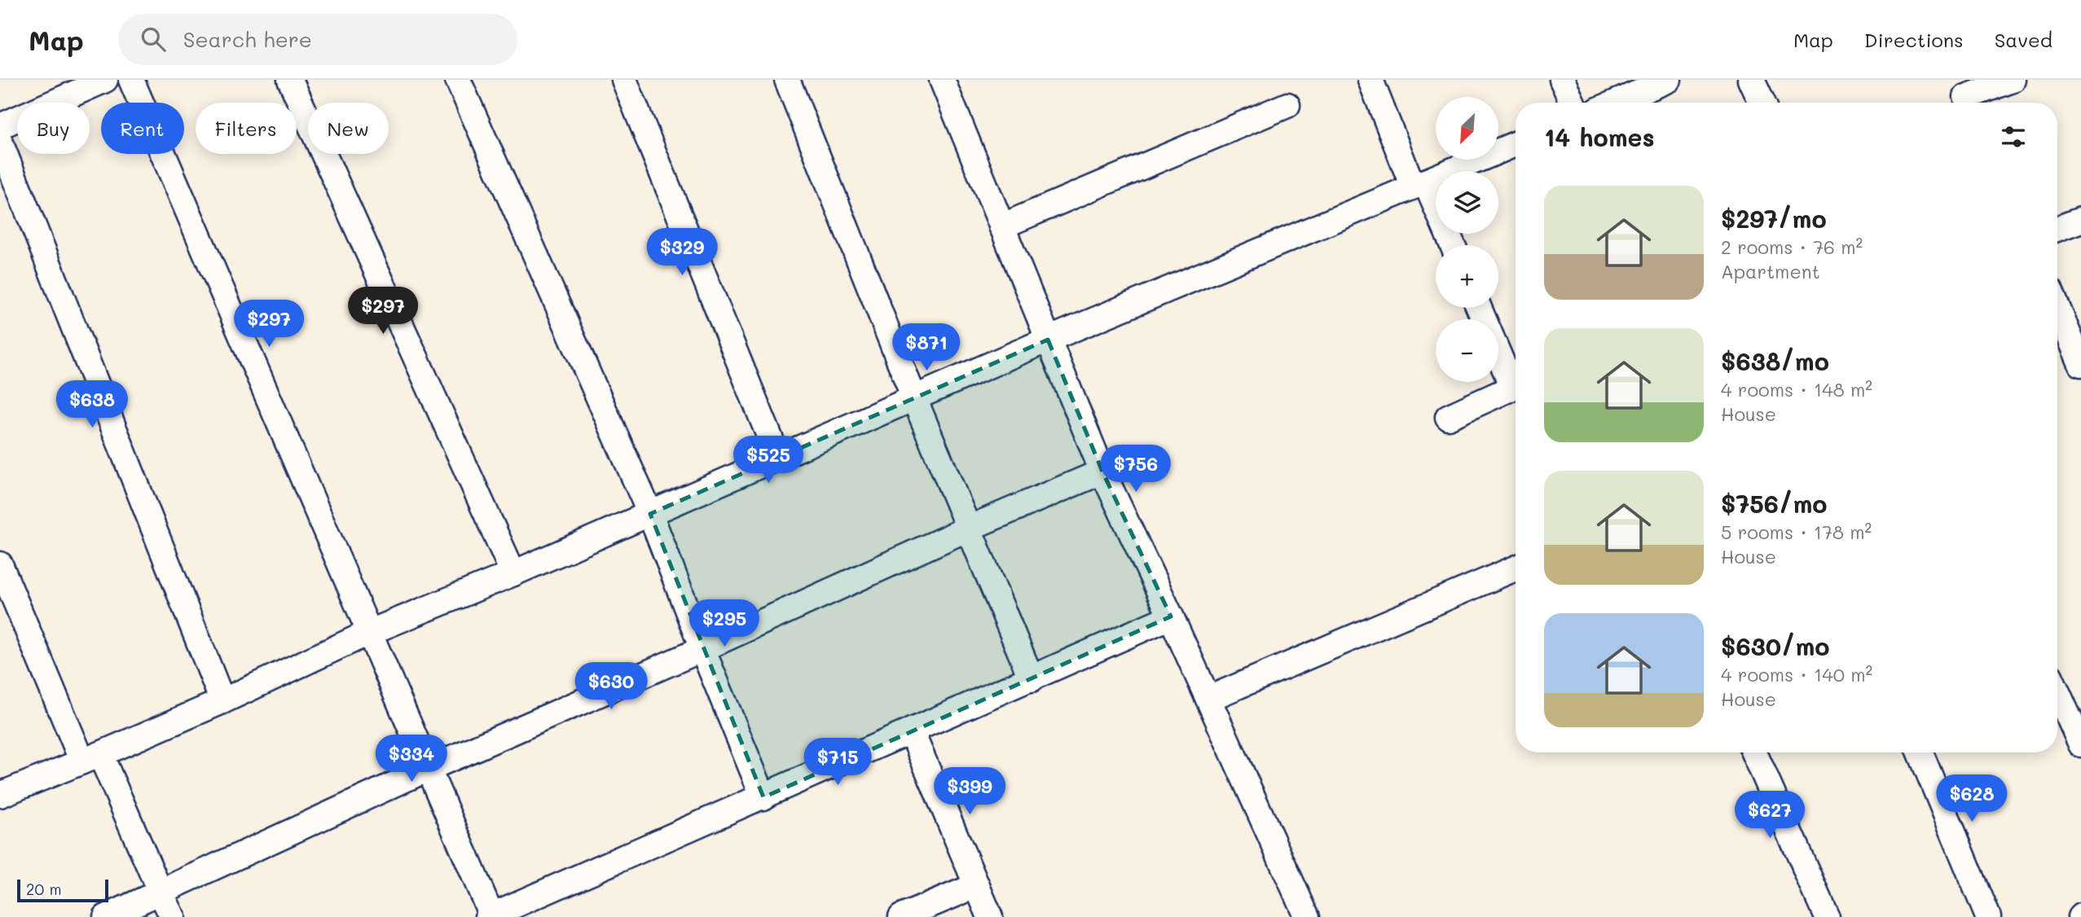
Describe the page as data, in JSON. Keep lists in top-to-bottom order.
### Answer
{
  "scale_bar": "20 m",
  "north": "bottom left",
  "page": {
    "header": "Map",
    "search": "Search here",
    "nav": ["Map", "Directions", "Saved"],
    "map_buttons": ["+", "−"],
    "chip": [
      "Buy",
      "Rent",
      "Filters",
      "New"
    ],
    "heading": "14 homes",
    "list": [
      {
        "name": "$297/mo",
        "note": "2 rooms · 76 m² · Apartment"
      },
      {
        "name": "$638/mo",
        "note": "4 rooms · 148 m² · House"
      },
      {
        "name": "$756/mo",
        "note": "5 rooms · 178 m² · House"
      },
      {
        "name": "$630/mo",
        "note": "4 rooms · 140 m² · House"
      }
    ],
    "price": [
      "$329",
      "$297",
      "$297",
      "$871",
      "$638",
      "$525",
      "$756",
      "$295",
      "$630",
      "$334",
      "$715",
      "$399",
      "$628",
      "$627"
    ],
    "scale": "20 m"
  }
}
